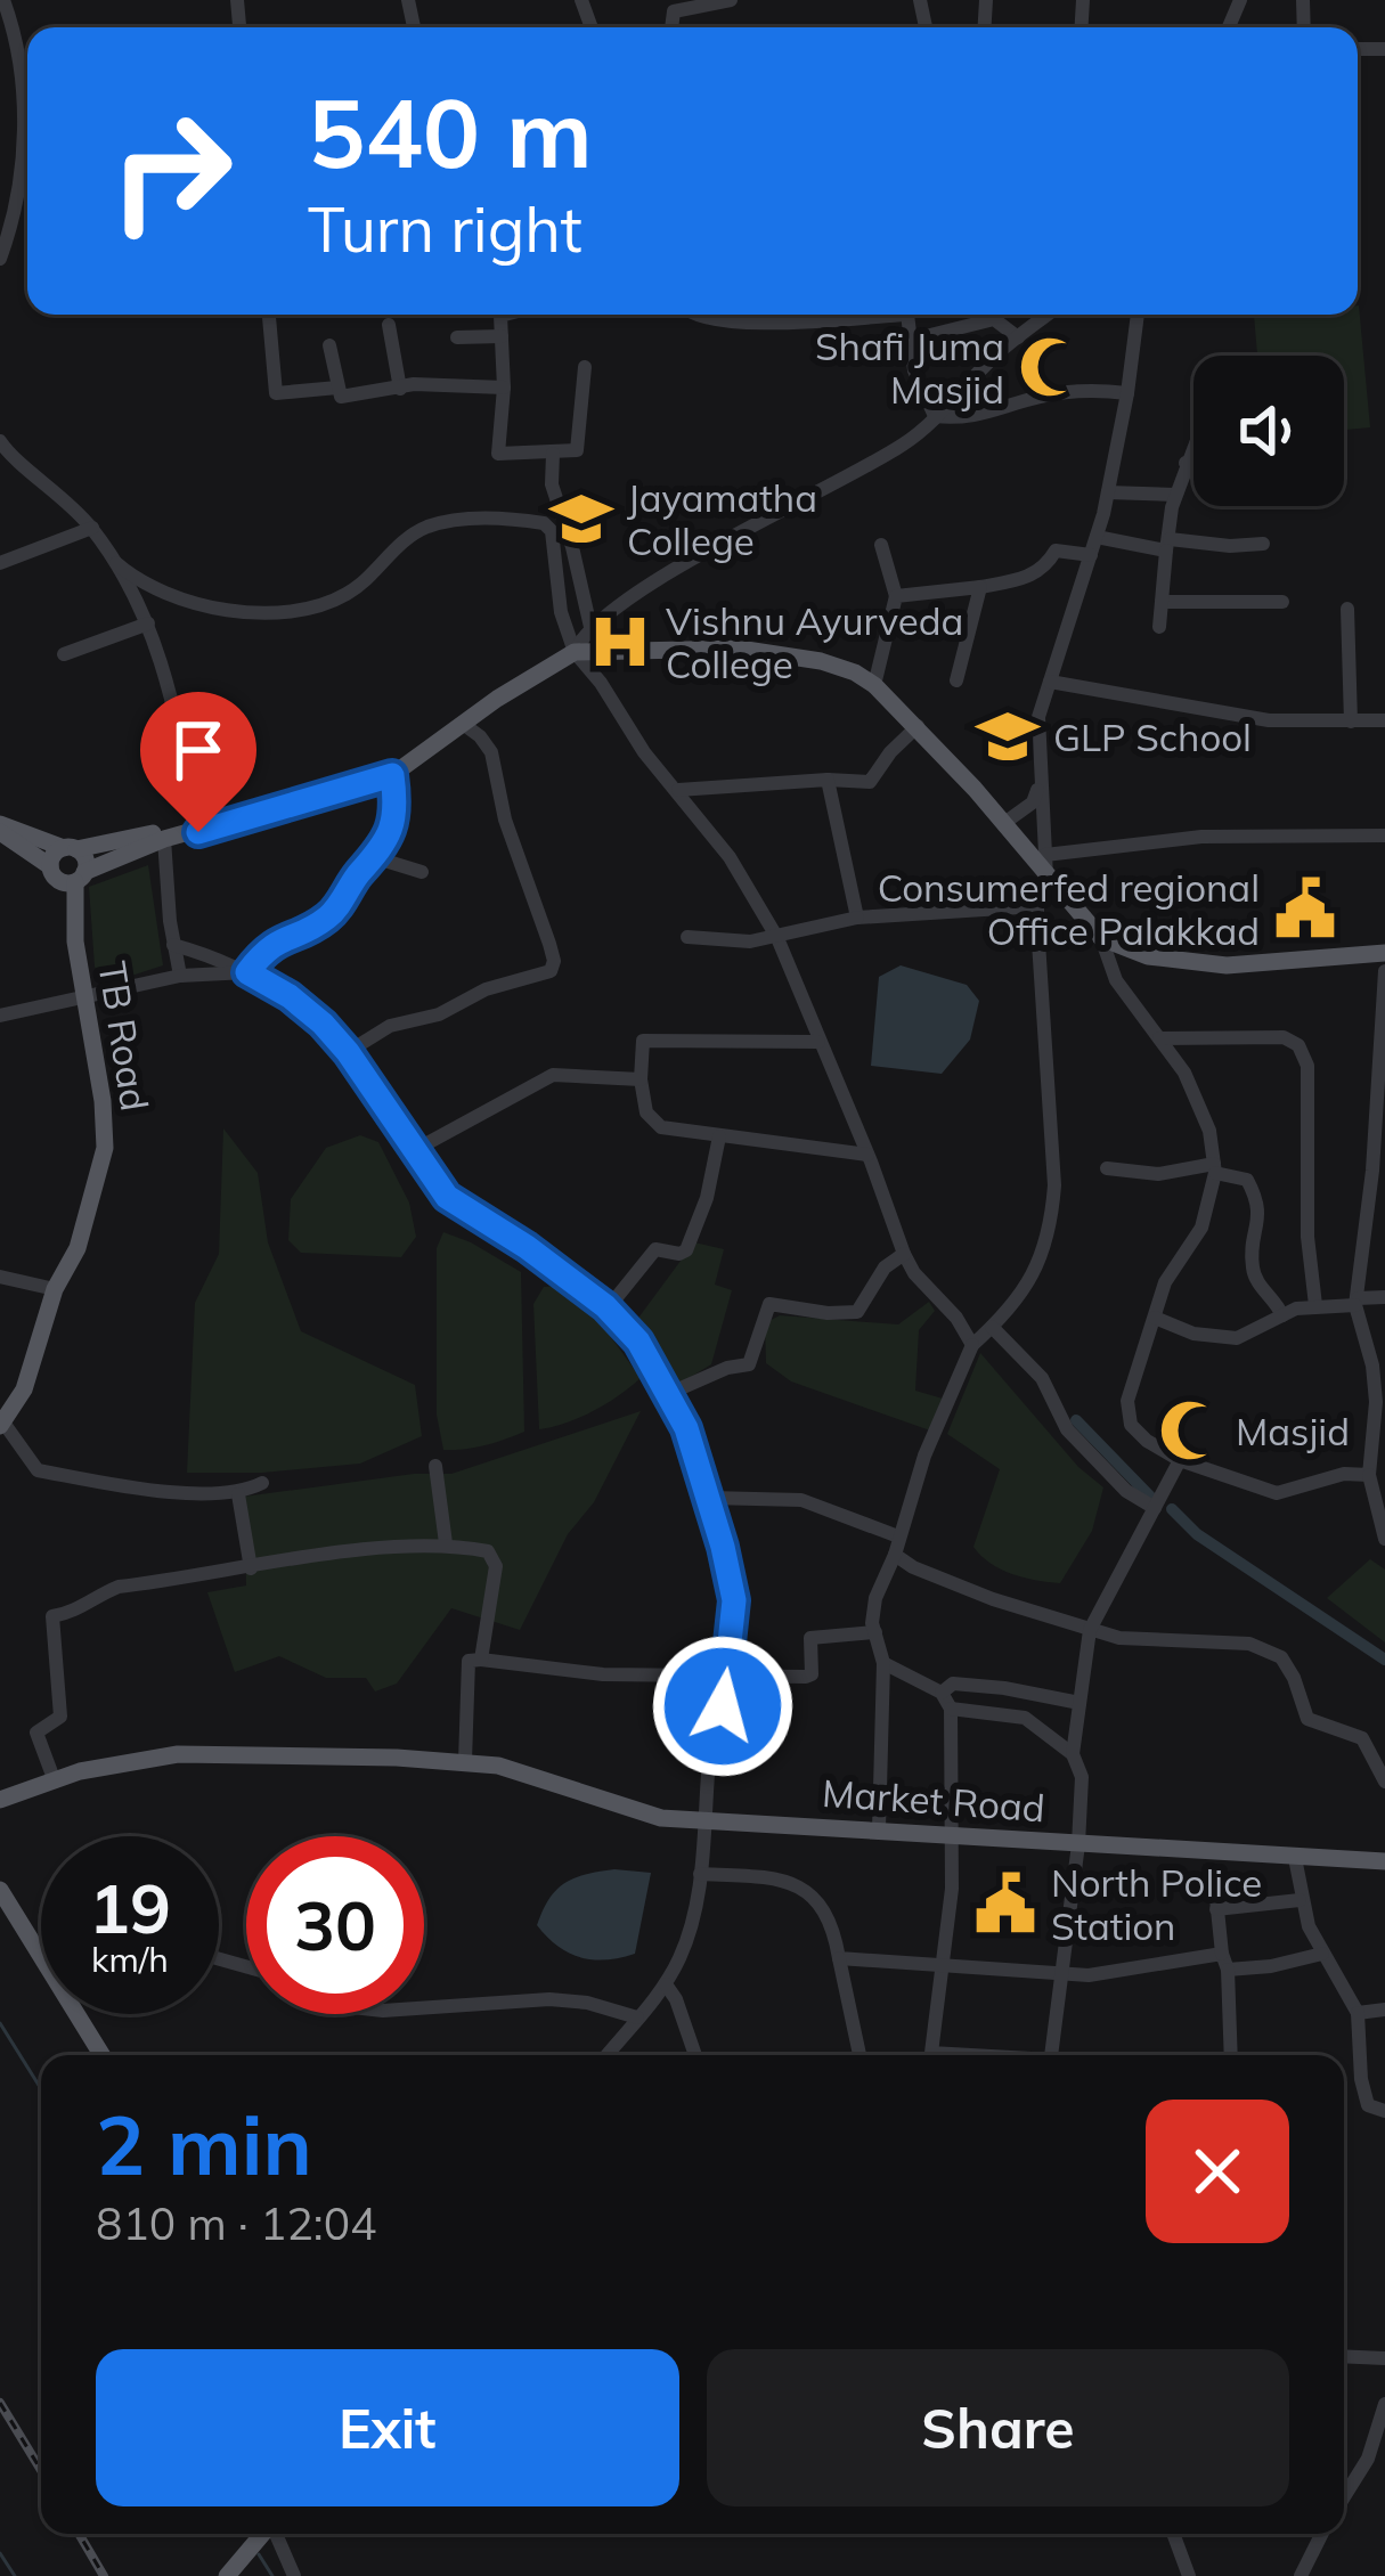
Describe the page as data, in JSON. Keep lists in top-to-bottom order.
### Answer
{
  "streets": {
    "main road": ["TB Road", "Market Road"]
  },
  "places": {
    "mosque": ["Shafi Juma Masjid", "Masjid"],
    "school or university": ["Jayamatha College", "GLP School"],
    "hospital": ["Vishnu Ayurveda College"],
    "public building": ["Consumerfed regional Office Palakkad", "North Police Station"]
  },
  "page": {
    "turn": ["540 m", "Turn right"],
    "speed": "19 km/h",
    "limit": "30",
    "heading": ["2 min", "810 m · 12:04"],
    "buttons": ["Exit", "Share"]
  }
}
